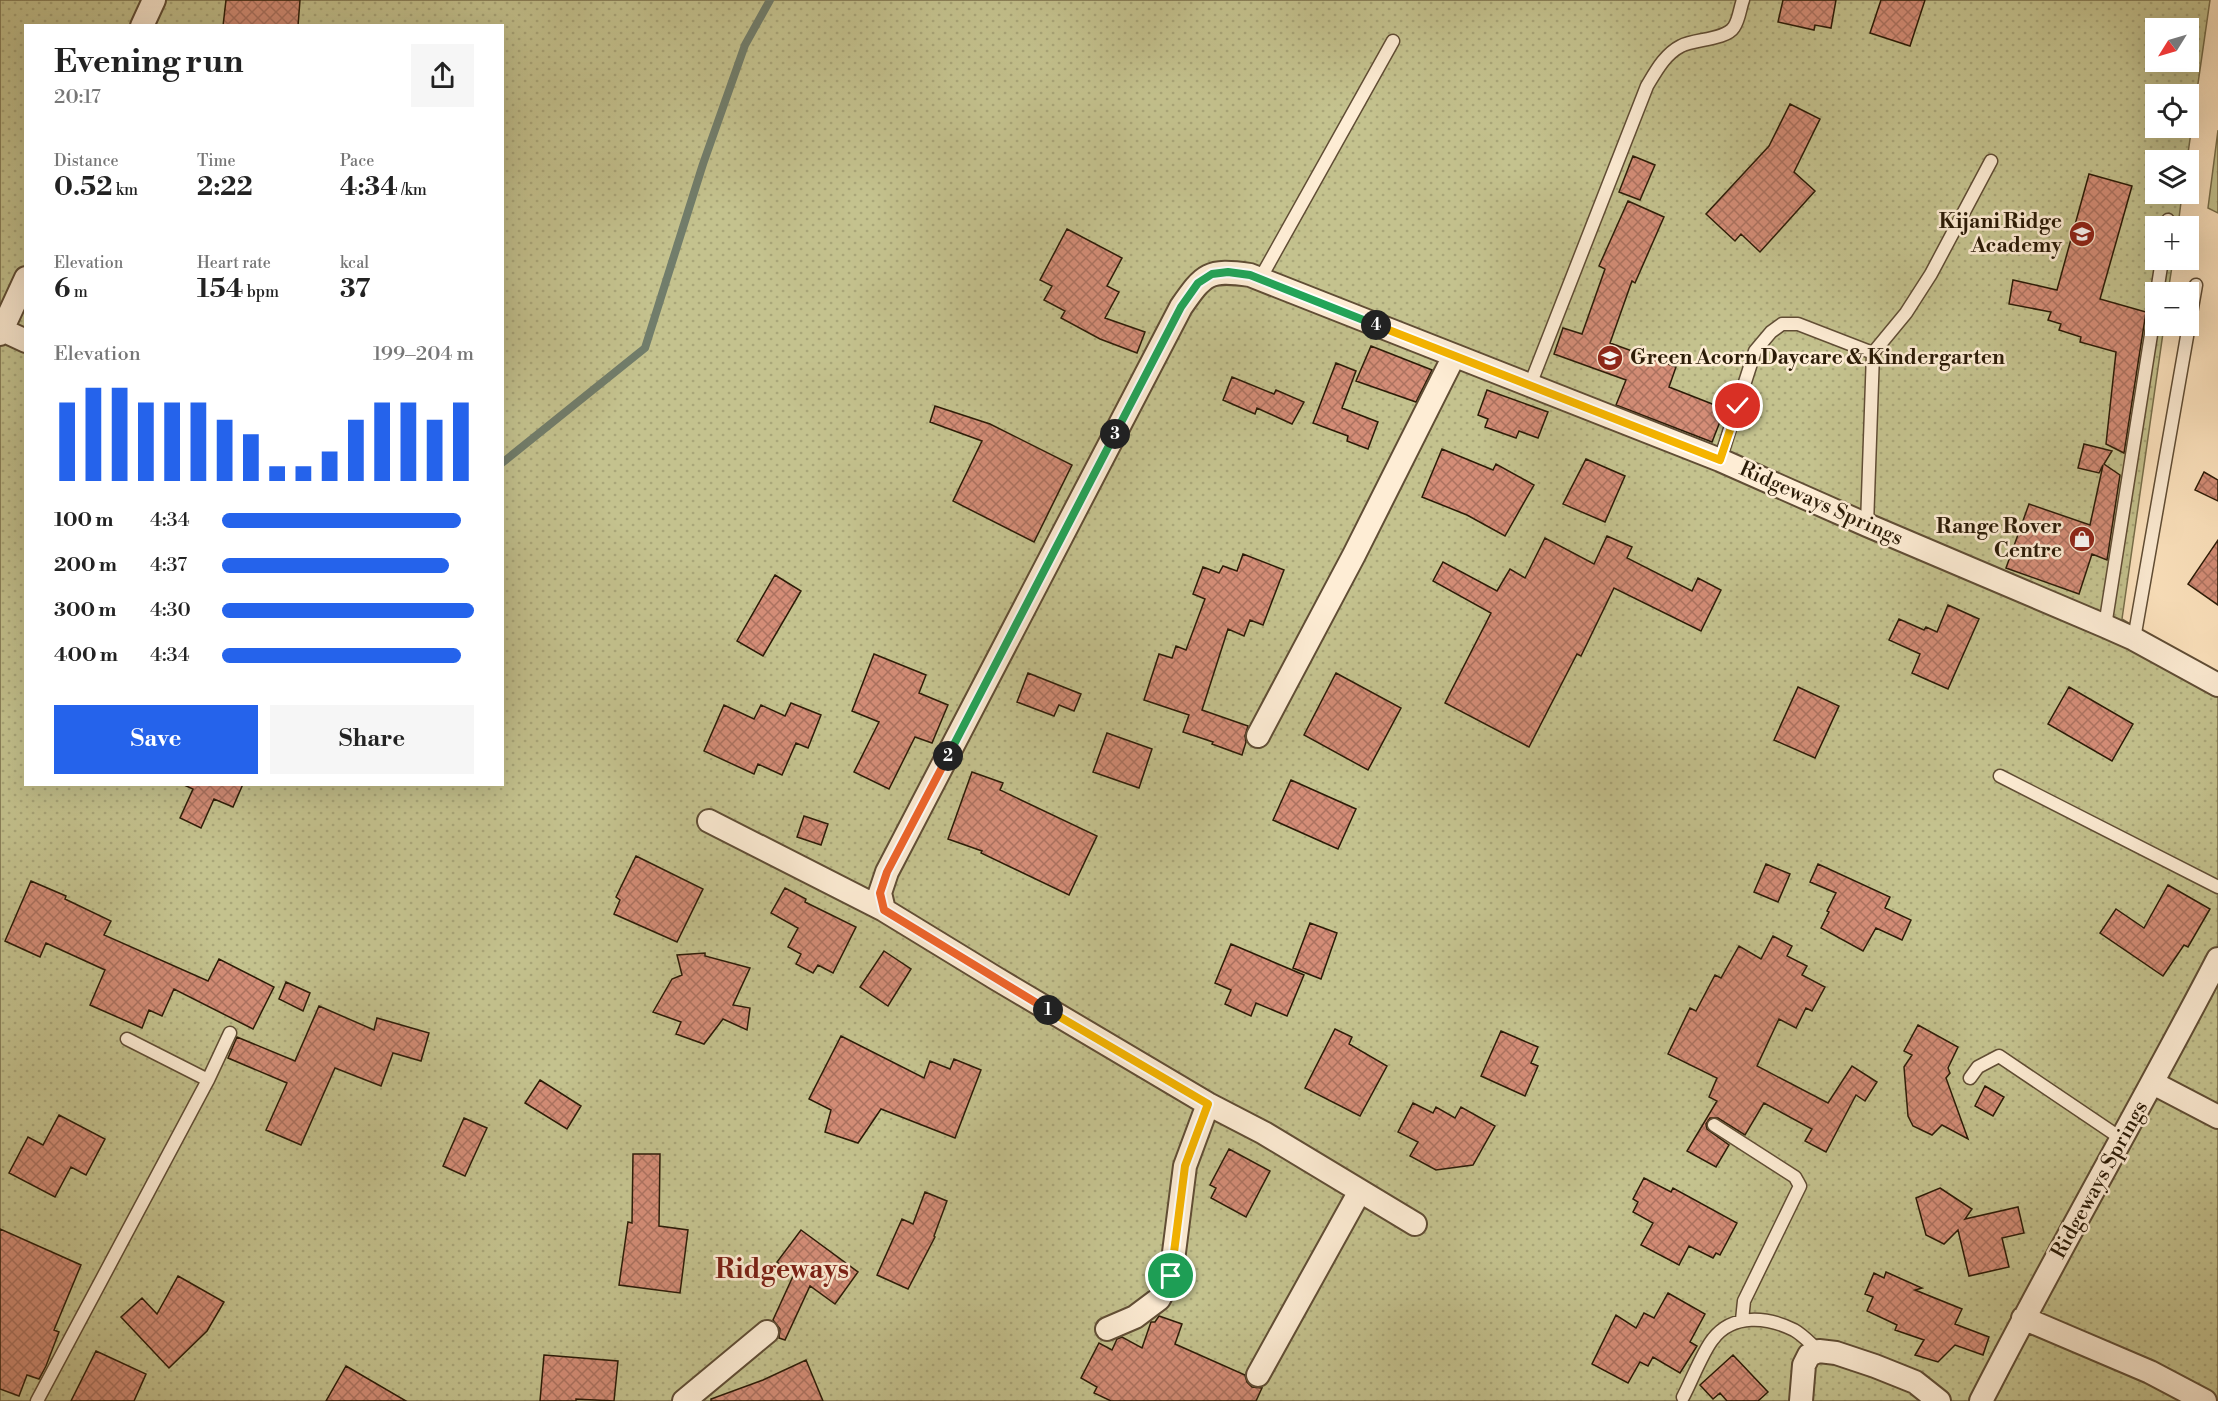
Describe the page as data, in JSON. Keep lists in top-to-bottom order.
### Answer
{
  "streets": {
    "street": ["Ridgeways Springs"]
  },
  "districts": ["Ridgeways"],
  "places": {
    "school or university": ["Kijani Ridge Academy", "Green Acorn Daycare & Kindergarten"],
    "shop": ["Range Rover Centre"]
  },
  "north": "bottom left",
  "page": {
    "map_buttons": ["+", "−"],
    "heading": ["Evening run", "20:17"],
    "stats": [
      ["Distance", "0.52 km"],
      ["Time", "2:22"],
      ["Pace", "4:34 /km"],
      ["Elevation", "6 m"],
      ["Heart rate", "154 bpm"],
      ["kcal", "37"]
    ],
    "pins": [
      "4",
      "3",
      "2",
      "1"
    ],
    "chart": ["Elevation", "199–204 m"],
    "list": [
      {
        "name": "100 m",
        "note": "4:34"
      },
      {
        "name": "200 m",
        "note": "4:37"
      },
      {
        "name": "300 m",
        "note": "4:30"
      },
      {
        "name": "400 m",
        "note": "4:34"
      }
    ],
    "buttons": ["Save", "Share"]
  }
}
